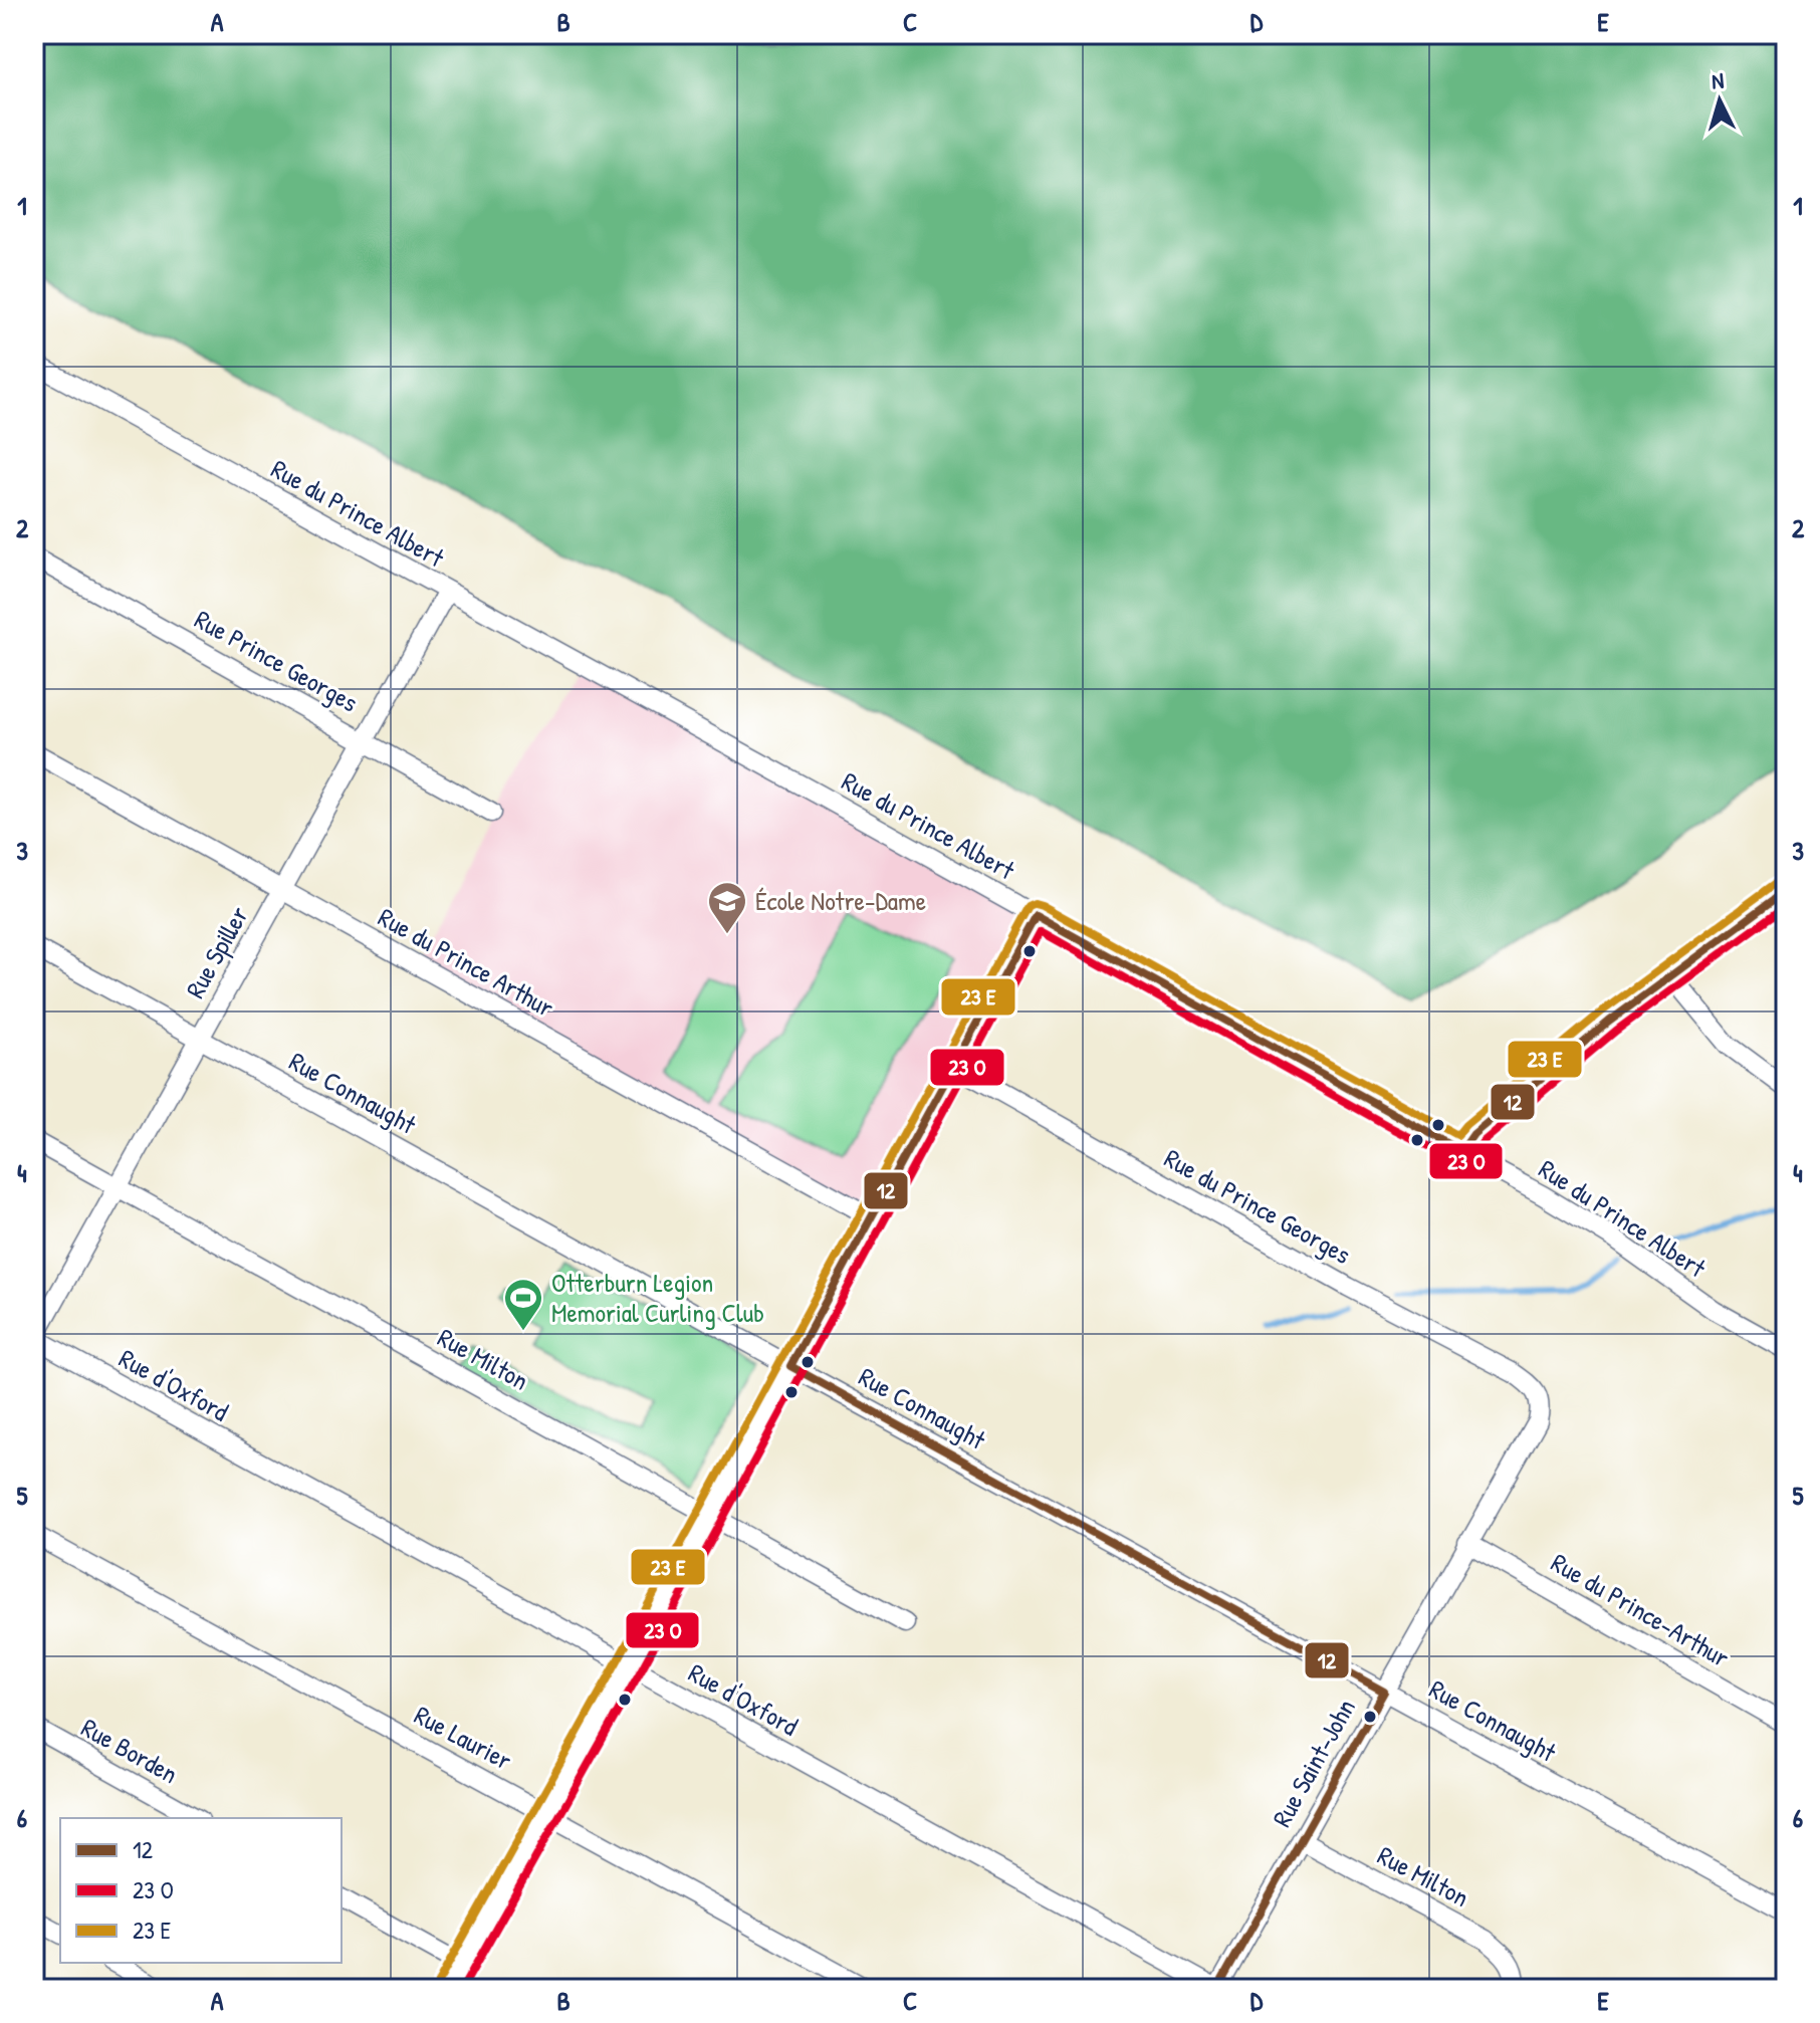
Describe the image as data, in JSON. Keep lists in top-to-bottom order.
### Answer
{
  "streets": {
    "street": [
      "Rue du Prince Albert",
      "Rue Prince Georges",
      "Rue Spiller",
      "Rue du Prince Arthur",
      "Rue Connaught",
      "Rue du Prince Georges",
      "Rue Milton",
      "Rue d'Oxford",
      "Rue du Prince-Arthur",
      "Rue Laurier",
      "Rue Borden",
      "Rue Saint-John"
    ]
  },
  "crossings": [
    ["Rue du Prince Albert", "Rue Spiller"],
    ["Rue Prince Georges", "Rue Spiller"],
    ["Rue Spiller", "Rue du Prince Arthur"],
    ["Rue Spiller", "Rue Connaught"],
    ["Rue Spiller", "Rue Milton"],
    ["Rue Spiller", "Rue d'Oxford"],
    ["Rue Connaught", "Rue Saint-John"],
    ["Rue du Prince Georges", "Rue Saint-John"],
    ["Rue Milton", "Rue Saint-John"],
    ["Rue d'Oxford", "Rue Saint-John"],
    ["Rue du Prince-Arthur", "Rue Saint-John"]
  ],
  "places": {
    "school or university": ["École Notre-Dame"],
    "sports": ["Otterburn Legion Memorial Curling Club"]
  },
  "lines": ["transit line 12"],
  "legend": ["12", "23 O", "23 E"],
  "north": "top",
  "grid": {
    "columns": [
      "A",
      "B",
      "C",
      "D",
      "E"
    ],
    "rows": [
      "1",
      "2",
      "3",
      "4",
      "5",
      "6"
    ]
  }
}
